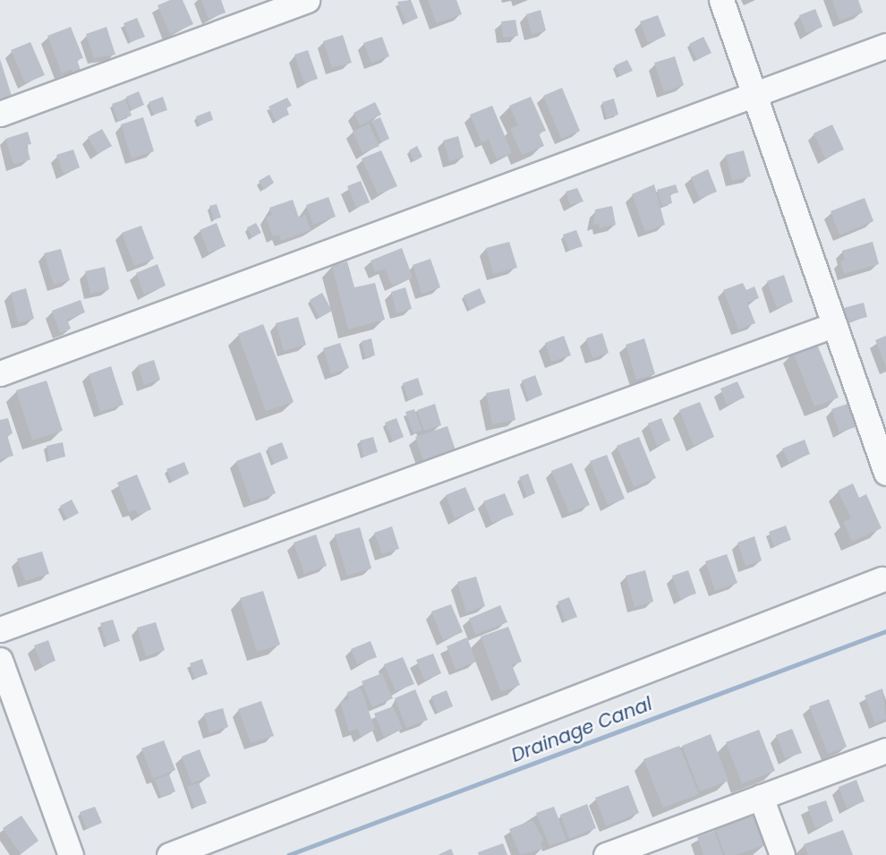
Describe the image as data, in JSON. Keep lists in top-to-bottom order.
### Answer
{
  "water": ["Drainage Canal"]
}
